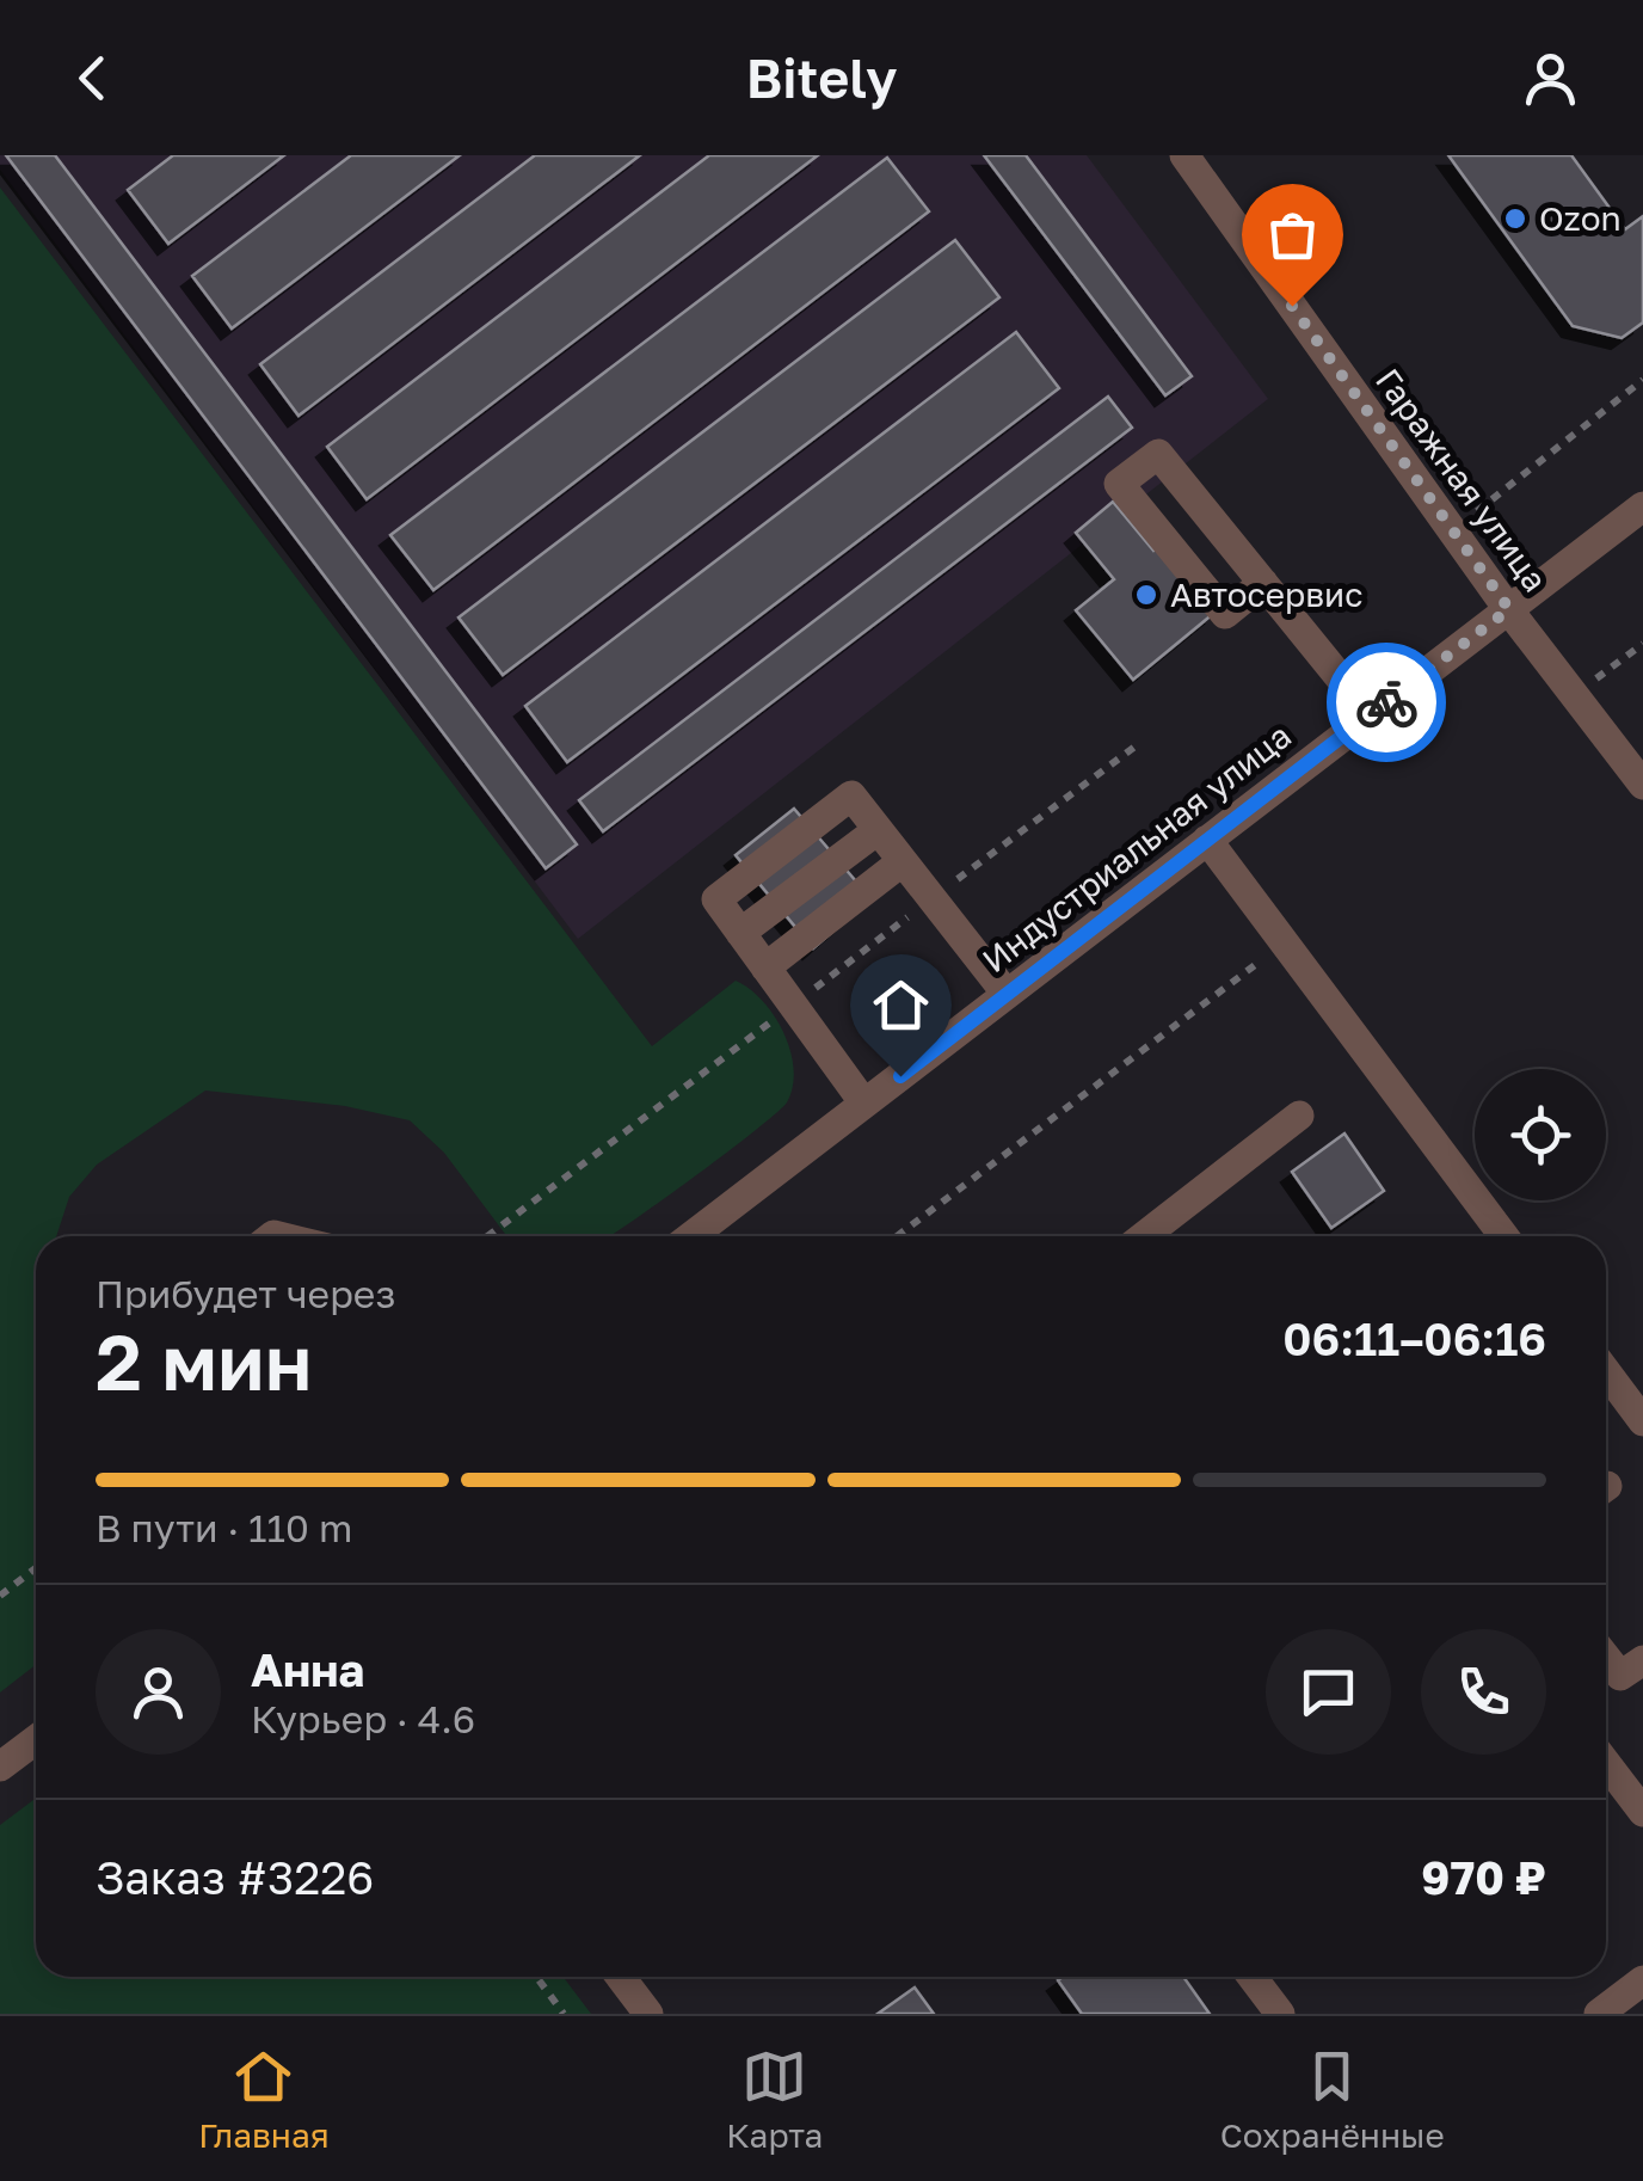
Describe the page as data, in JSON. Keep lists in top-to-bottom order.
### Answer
{
  "streets": {
    "street": ["Гаражная улица", "Индустриальная улица"]
  },
  "crossings": [
    ["Гаражная улица", "Индустриальная улица"]
  ],
  "places": ["Ozon", "Автосервис"],
  "page": {
    "header": "Bitely",
    "heading": ["2 мин", "Прибудет через", "06:11–06:16"],
    "panel": [
      "Анна",
      "Курьер · 4.6",
      "Заказ #3226",
      "970 ₽"
    ],
    "bar": "В пути · 110 m",
    "tabs": ["Главная", "Карта", "Сохранённые"]
  }
}
